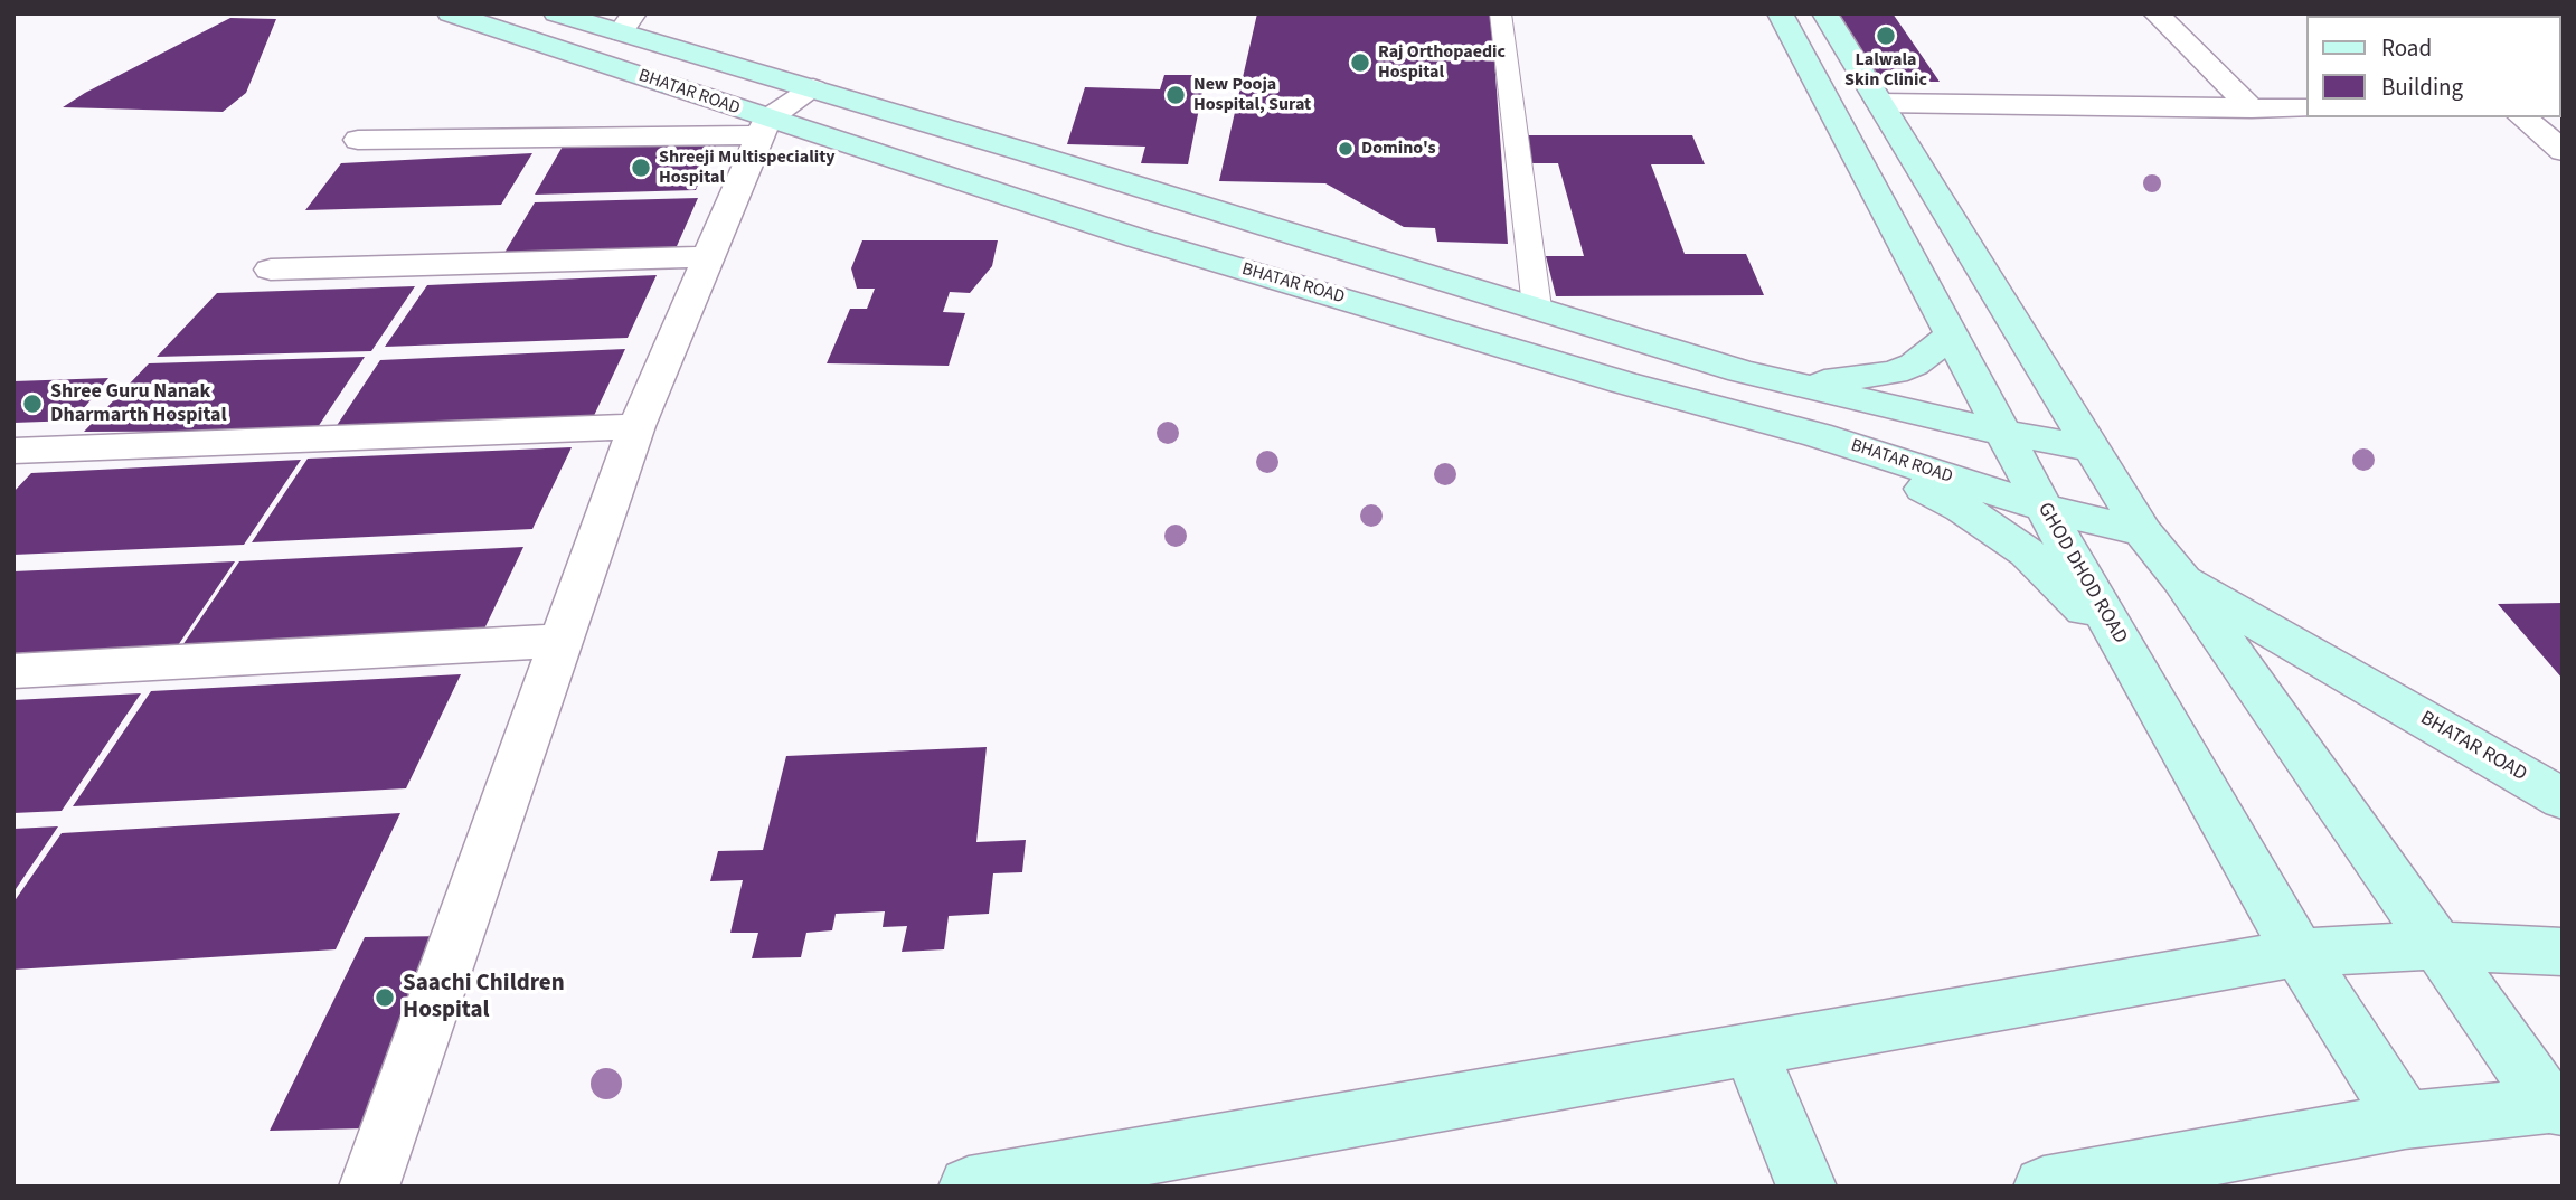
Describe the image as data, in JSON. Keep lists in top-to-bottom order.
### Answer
{
  "streets": {
    "main road": ["BHATAR ROAD", "GHOD DHOD ROAD"]
  },
  "crossings": [
    ["BHATAR ROAD", "GHOD DHOD ROAD"]
  ],
  "places": [
    "Lalwala Skin Clinic",
    "Raj Orthopaedic Hospital",
    "New Pooja Hospital, Surat",
    "Domino's",
    "Shreeji Multispeciality Hospital",
    "Shree Guru Nanak Dharmarth Hospital",
    "Saachi Children Hospital"
  ],
  "legend": ["Road", "Building"]
}
